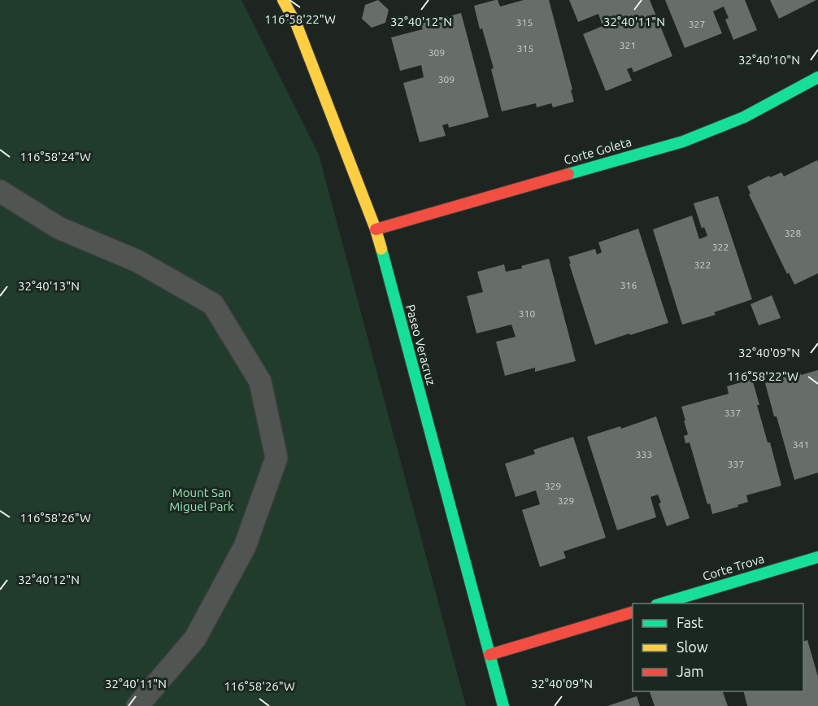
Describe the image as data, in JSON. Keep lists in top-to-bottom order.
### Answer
{
  "streets": {
    "street": ["Corte Goleta", "Paseo Veracruz", "Corte Trova"]
  },
  "crossings": [
    ["Corte Goleta", "Paseo Veracruz"]
  ],
  "parks": ["Mount San Miguel Park"],
  "house_numbers": [
    "315",
    "327",
    "321",
    "315",
    "309",
    "309",
    "328",
    "322",
    "322",
    "316",
    "310",
    "337",
    "341",
    "333",
    "337",
    "329",
    "329"
  ],
  "legend": ["Fast", "Slow", "Jam"],
  "coordinates": [
    "116°58'22\"W",
    "32°40'12\"N",
    "32°40'11\"N",
    "32°40'10\"N",
    "116°58'24\"W",
    "32°40'13\"N",
    "32°40'09\"N",
    "116°58'26\"W"
  ]
}
